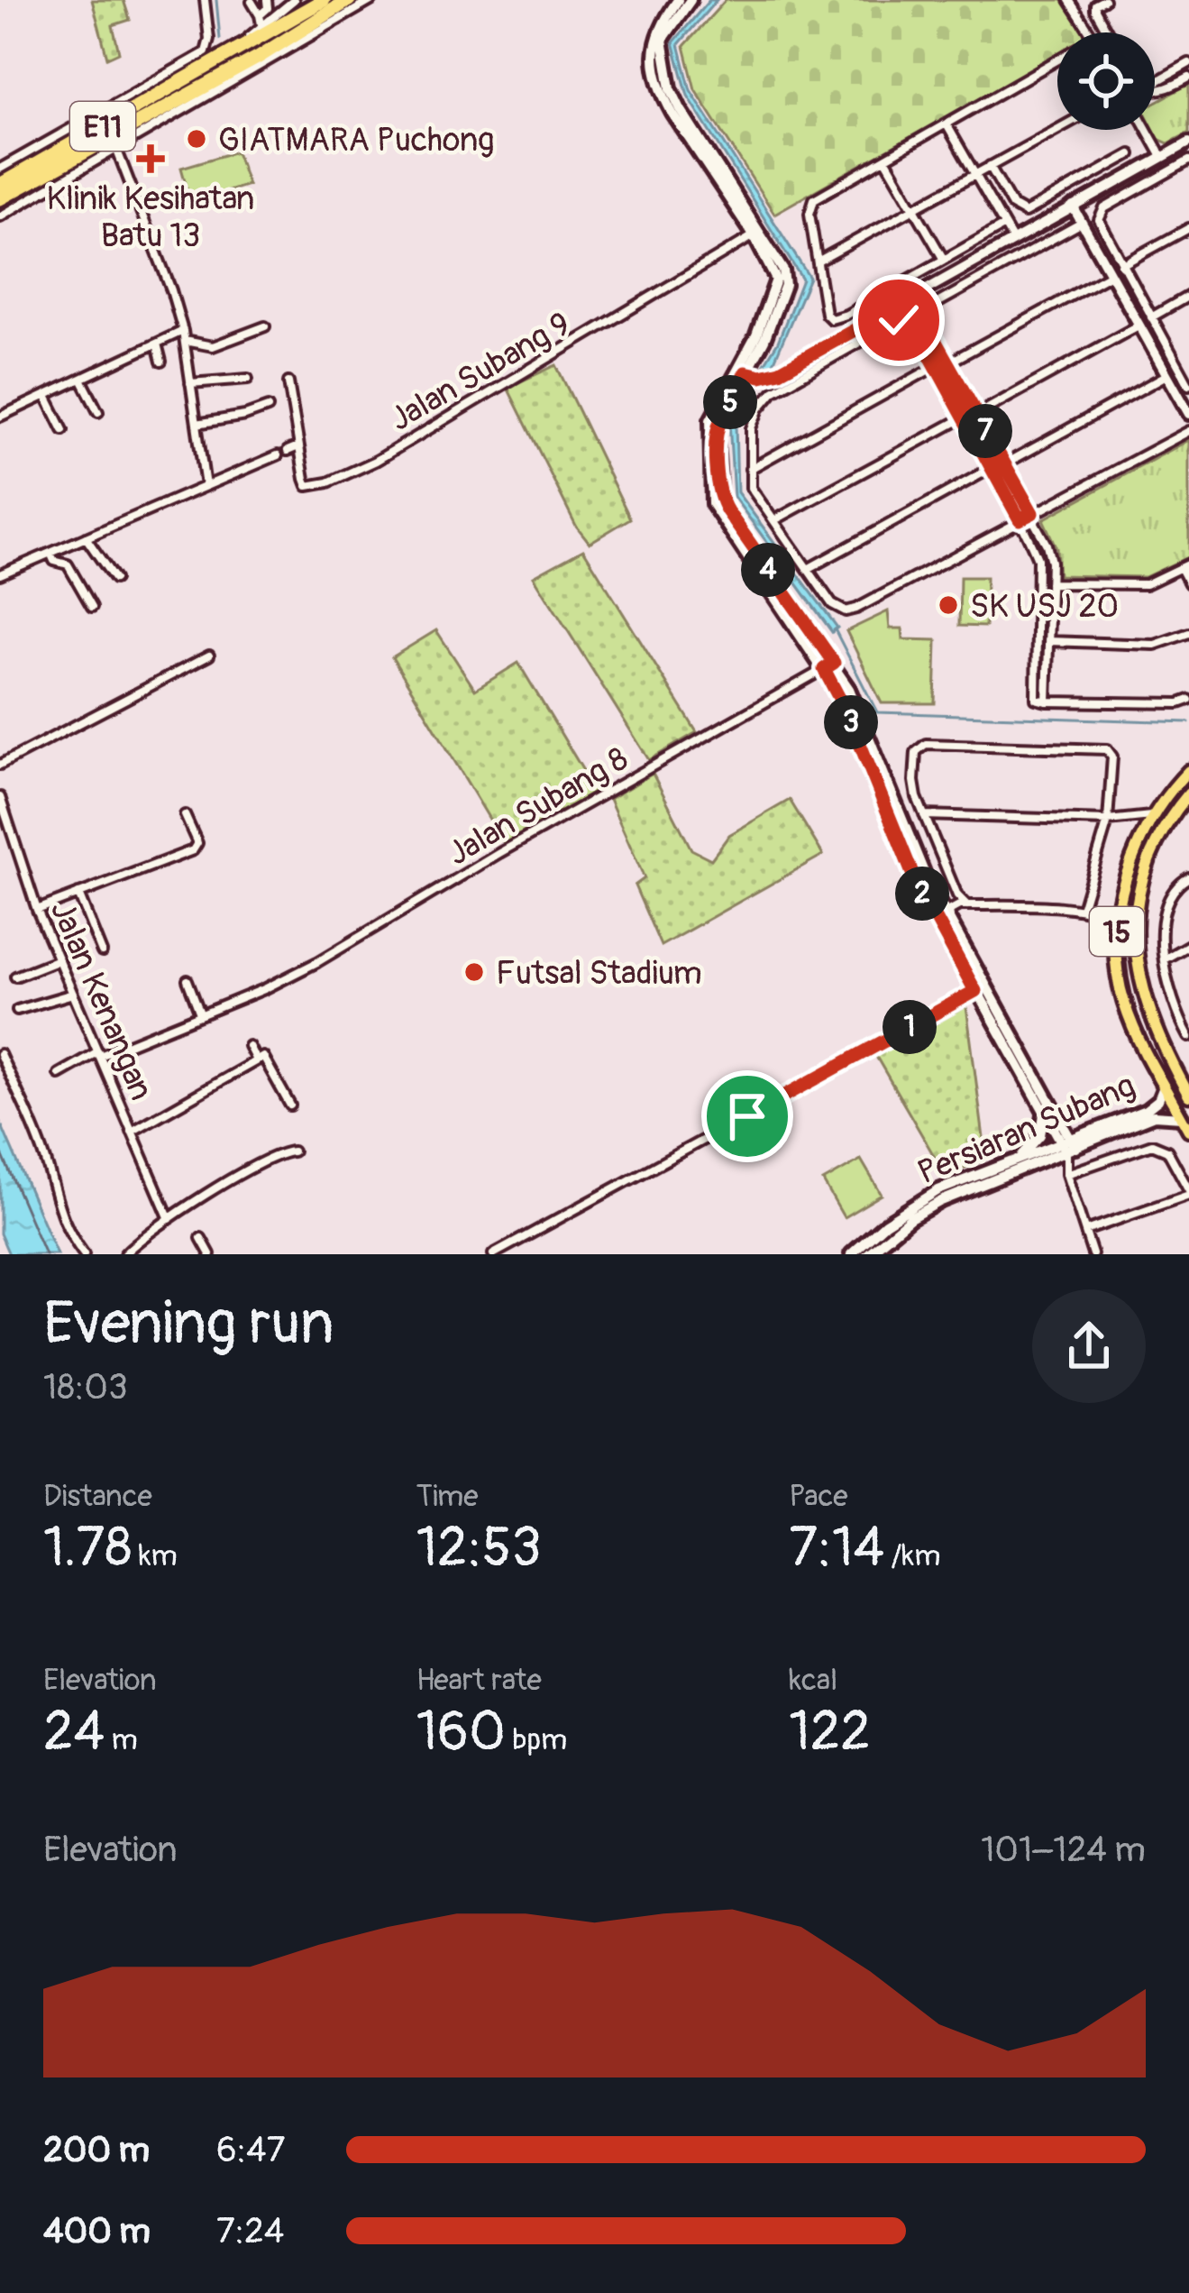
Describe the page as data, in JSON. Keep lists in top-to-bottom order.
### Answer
{
  "streets": {
    "highway": ["E11"],
    "main road": ["15"],
    "street": [
      "Jalan Subang 9",
      "Jalan Subang 8",
      "Jalan Kenangan",
      "Persiaran Subang"
    ]
  },
  "crossings": [
    ["Jalan Subang 8", "Jalan Kenangan"],
    ["15", "Persiaran Subang"]
  ],
  "places": {
    "other": ["GIATMARA Puchong", "SK USJ 20", "Futsal Stadium"],
    "health": ["Klinik Kesihatan Batu 13"]
  },
  "page": {
    "pins": [
      "5",
      "7",
      "4",
      "3",
      "2",
      "1"
    ],
    "heading": ["Evening run", "18:03"],
    "stats": [
      ["Distance", "1.78 km"],
      ["Time", "12:53"],
      ["Pace", "7:14 /km"],
      ["Elevation", "24 m"],
      ["Heart rate", "160 bpm"],
      ["kcal", "122"]
    ],
    "chart": ["Elevation", "101–124 m"],
    "list": [
      {
        "name": "200 m",
        "note": "6:47"
      },
      {
        "name": "400 m",
        "note": "7:24"
      }
    ]
  }
}
